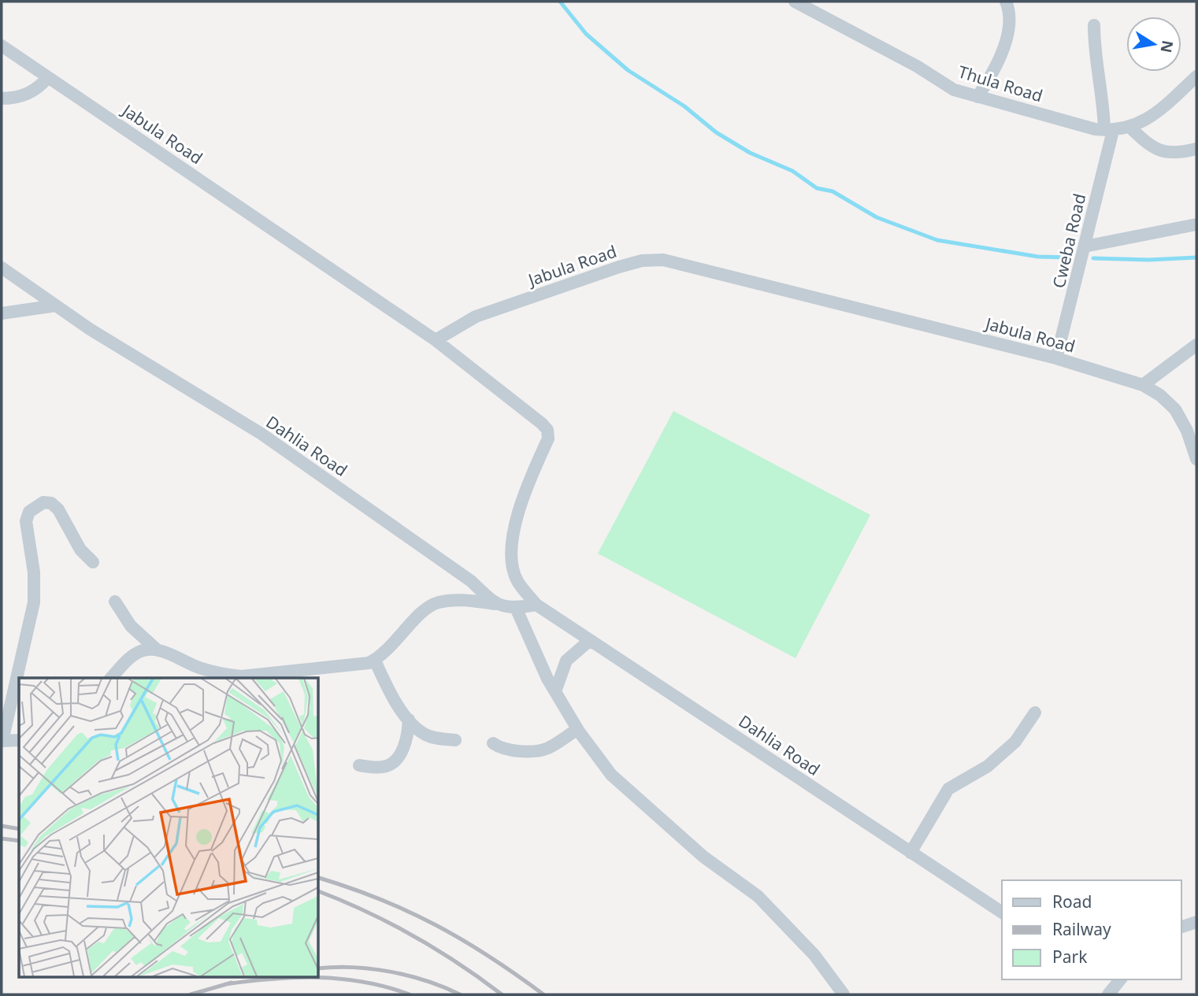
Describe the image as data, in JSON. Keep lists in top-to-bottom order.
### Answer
{
  "streets": {
    "street": [
      "Thula Road",
      "Jabula Road",
      "Cweba Road",
      "Dahlia Road"
    ]
  },
  "crossings": [
    ["Thula Road", "Cweba Road"],
    ["Jabula Road", "Cweba Road"],
    ["Jabula Road", "Dahlia Road"]
  ],
  "legend": ["Road", "Railway", "Park"],
  "north": "right"
}
